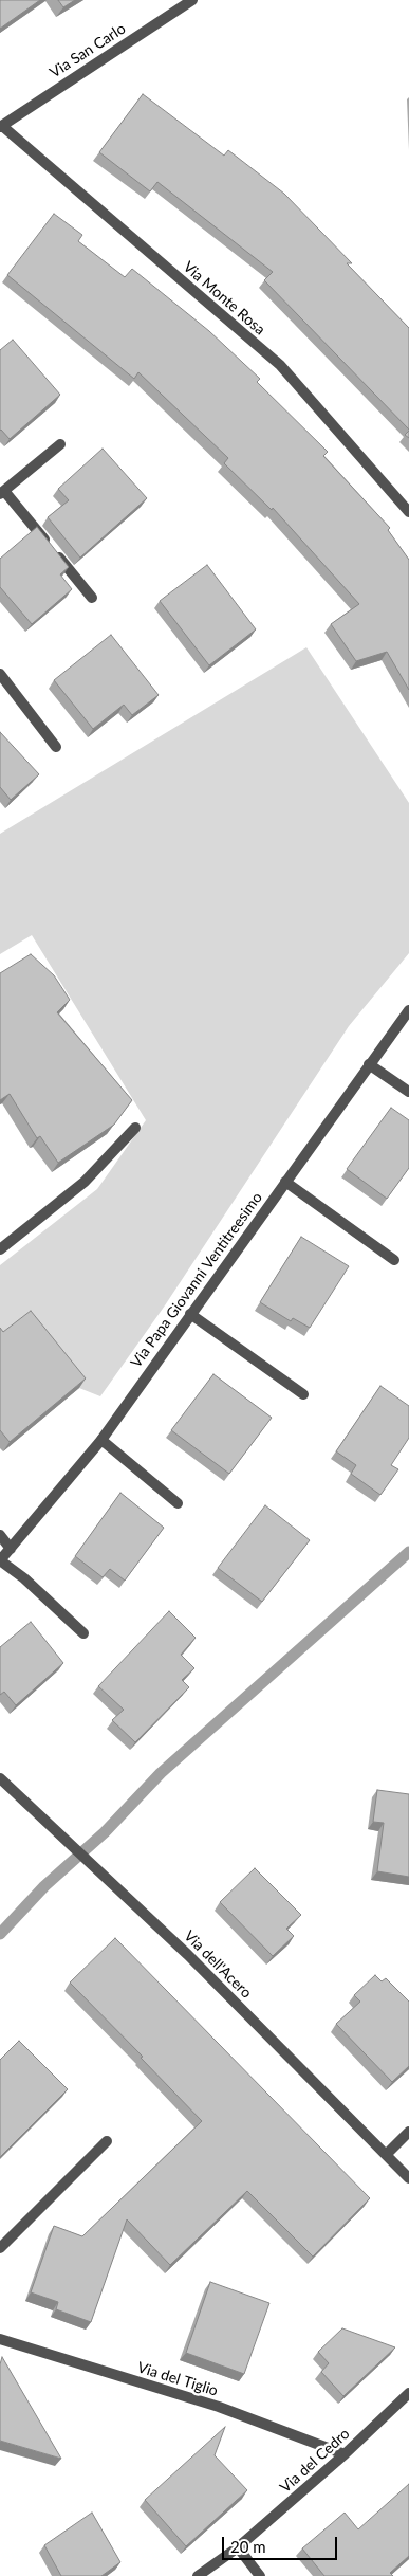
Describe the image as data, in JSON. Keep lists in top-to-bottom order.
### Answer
{
  "streets": {
    "street": [
      "Via San Carlo",
      "Via Monte Rosa",
      "Via Papa Giovanni Ventitreesimo",
      "Via dell'Acero",
      "Via del Tiglio",
      "Via del Cedro"
    ]
  },
  "crossings": [
    ["Via San Carlo", "Via Monte Rosa"],
    ["Via del Tiglio", "Via del Cedro"]
  ],
  "scale_bar": "20 m"
}
